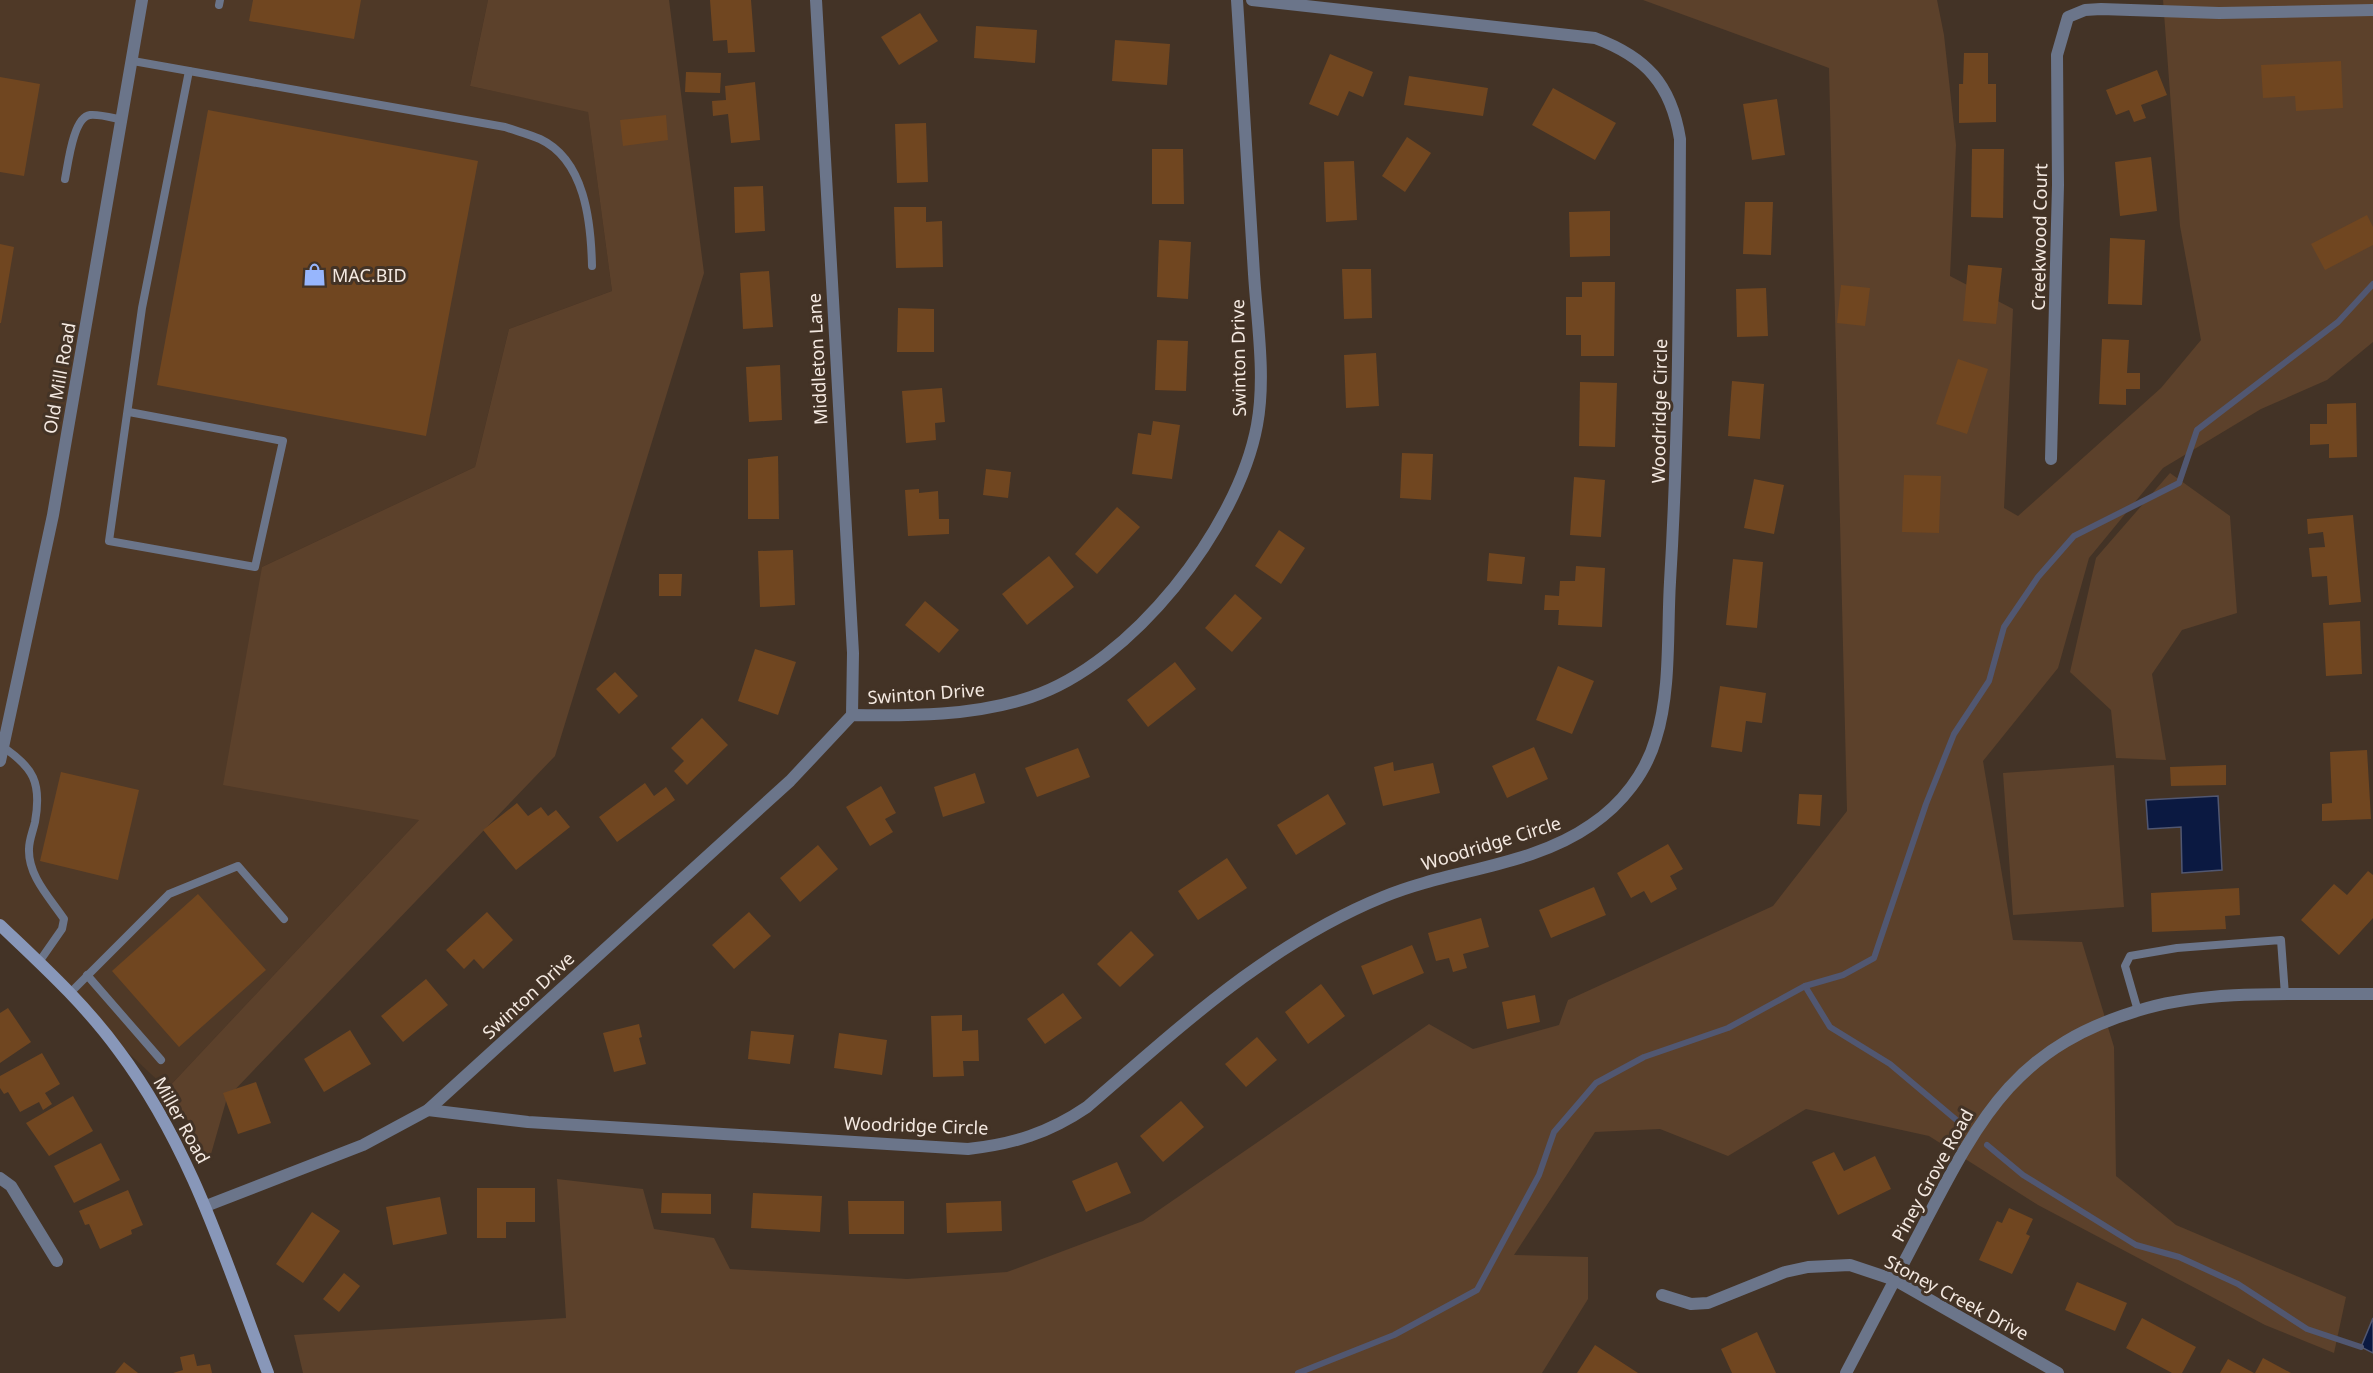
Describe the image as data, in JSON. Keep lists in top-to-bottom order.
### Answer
{
  "streets": {
    "street": [
      "Creekwood Court",
      "Swinton Drive",
      "Middleton Lane",
      "Old Mill Road",
      "Woodridge Circle",
      "Miller Road",
      "Piney Grove Road",
      "Stoney Creek Drive"
    ]
  },
  "crossings": [
    ["Swinton Drive", "Middleton Lane"],
    ["Swinton Drive", "Woodridge Circle"],
    ["Swinton Drive", "Miller Road"],
    ["Piney Grove Road", "Stoney Creek Drive"]
  ],
  "places": {
    "shop": ["MAC.BID"]
  }
}
